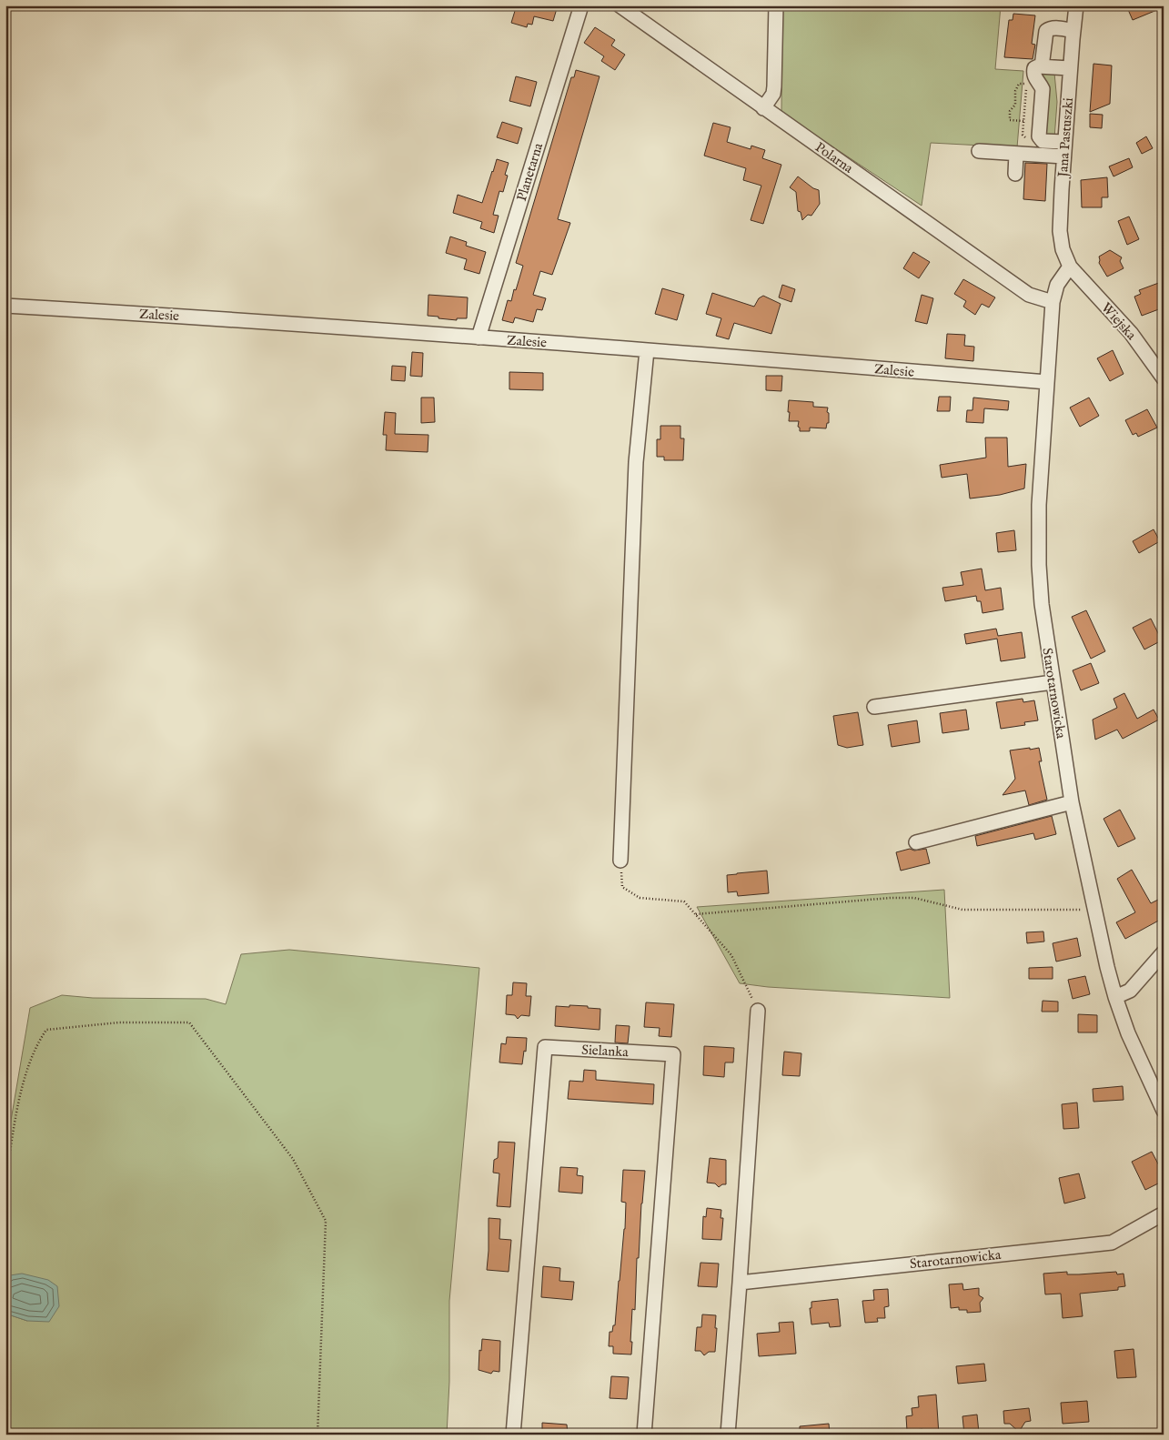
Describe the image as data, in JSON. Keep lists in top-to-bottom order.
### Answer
{
  "streets": {
    "street": [
      "Jana Pastuszki",
      "Polarna",
      "Planetarna",
      "Zalesie",
      "Wiejska",
      "Starotarnowicka",
      "Sielanka"
    ]
  },
  "crossings": [
    ["Jana Pastuszki", "Wiejska"],
    ["Jana Pastuszki", "Starotarnowicka"],
    ["Polarna", "Starotarnowicka"],
    ["Planetarna", "Zalesie"],
    ["Zalesie", "Starotarnowicka"],
    ["Wiejska", "Starotarnowicka"]
  ]
}
